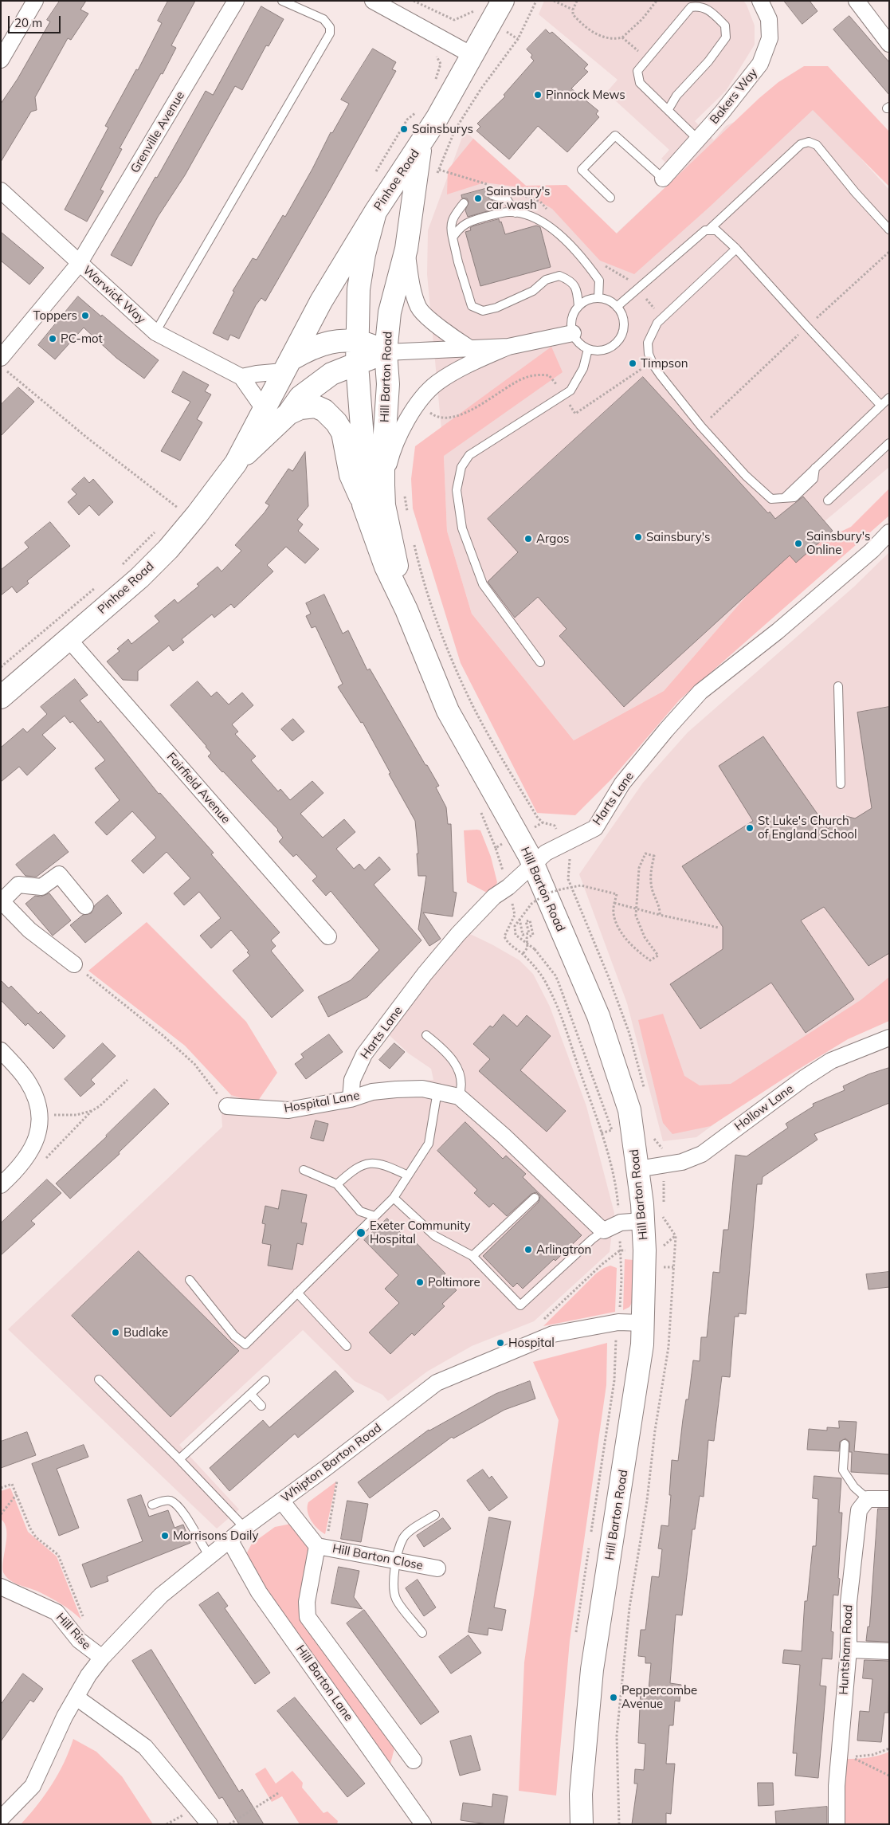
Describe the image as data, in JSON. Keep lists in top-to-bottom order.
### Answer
{
  "streets": {
    "main road": ["Pinhoe Road", "Hill Barton Road"],
    "street": [
      "Bakers Way",
      "Grenville Avenue",
      "Warwick Way",
      "Fairfield Avenue",
      "Harts Lane",
      "Hospital Lane",
      "Hollow Lane",
      "Whipton Barton Road",
      "Hill Barton Close",
      "Hill Rise",
      "Huntsham Road",
      "Hill Barton Lane"
    ]
  },
  "crossings": [
    ["Grenville Avenue", "Warwick Way"],
    ["Pinhoe Road", "Warwick Way"],
    ["Pinhoe Road", "Hill Barton Road"],
    ["Pinhoe Road", "Fairfield Avenue"],
    ["Hill Barton Road", "Harts Lane"],
    ["Hill Barton Road", "Hollow Lane"],
    ["Hill Barton Road", "Whipton Barton Road"],
    ["Harts Lane", "Hospital Lane"],
    ["Whipton Barton Road", "Hill Rise"],
    ["Whipton Barton Road", "Hill Barton Lane"],
    ["Hill Barton Close", "Hill Barton Lane"]
  ],
  "places": [
    "Pinnock Mews",
    "Sainsburys",
    "Sainsbury's car wash",
    "Toppers",
    "PC-mot",
    "Timpson",
    "Sainsbury's",
    "Argos",
    "Sainsbury's Online",
    "St Luke's Church of England School",
    "Exeter Community Hospital",
    "Arlingtron",
    "Poltimore",
    "Budlake",
    "Hospital",
    "Morrisons Daily",
    "Peppercombe Avenue"
  ],
  "scale_bar": "20 m"
}
